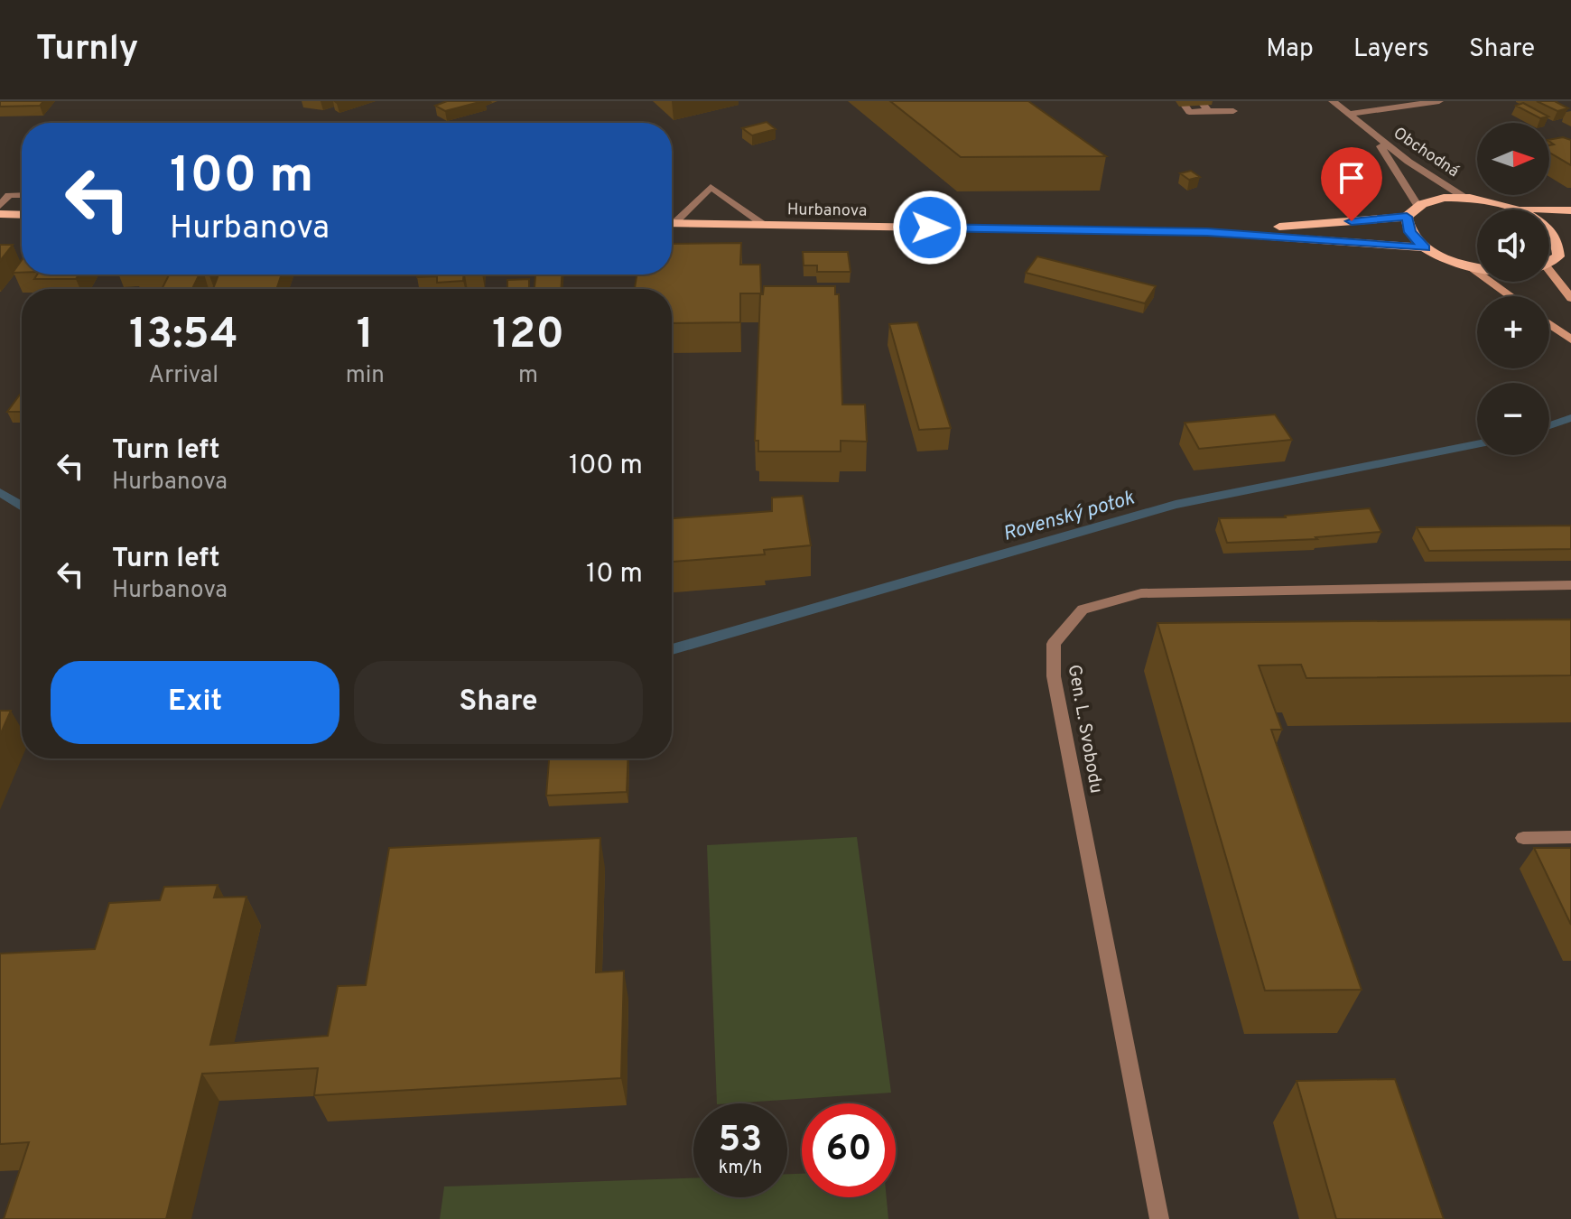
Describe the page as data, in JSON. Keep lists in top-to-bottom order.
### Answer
{
  "streets": {
    "main road": ["Hurbanova"],
    "street": ["Obchodná", "Gen. L. Svobodu"]
  },
  "water": ["Rovenský potok"],
  "north": "right",
  "page": {
    "header": "Turnly",
    "nav": ["Map", "Layers", "Share"],
    "map_buttons": ["+", "−"],
    "turn": ["100 m", "Hurbanova"],
    "eta": [
      "13:54",
      "Arrival",
      "1",
      "min",
      "120",
      "m"
    ],
    "list": [
      {
        "name": "Turn left",
        "note": "Hurbanova",
        "value": "100 m"
      },
      {
        "name": "Turn left",
        "note": "Hurbanova",
        "value": "10 m"
      }
    ],
    "buttons": ["Exit", "Share"],
    "speed": "53 km/h",
    "limit": "60"
  }
}
